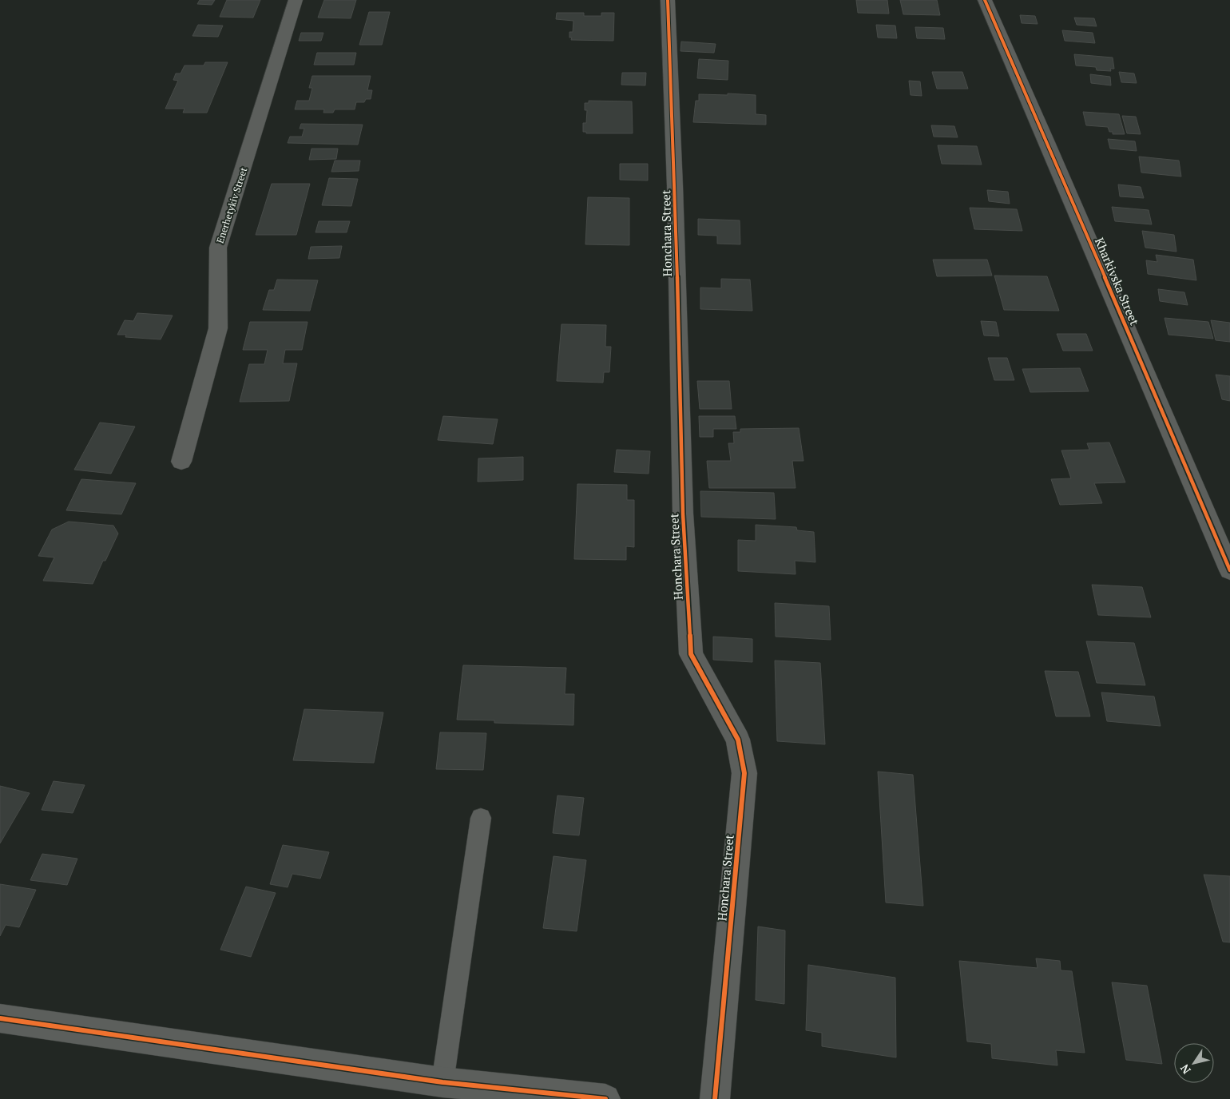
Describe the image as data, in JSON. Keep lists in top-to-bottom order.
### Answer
{
  "streets": {
    "street": ["Enerhetykiv Street", "Honchara Street", "Kharkivska Street"]
  },
  "north": "bottom left"
}
